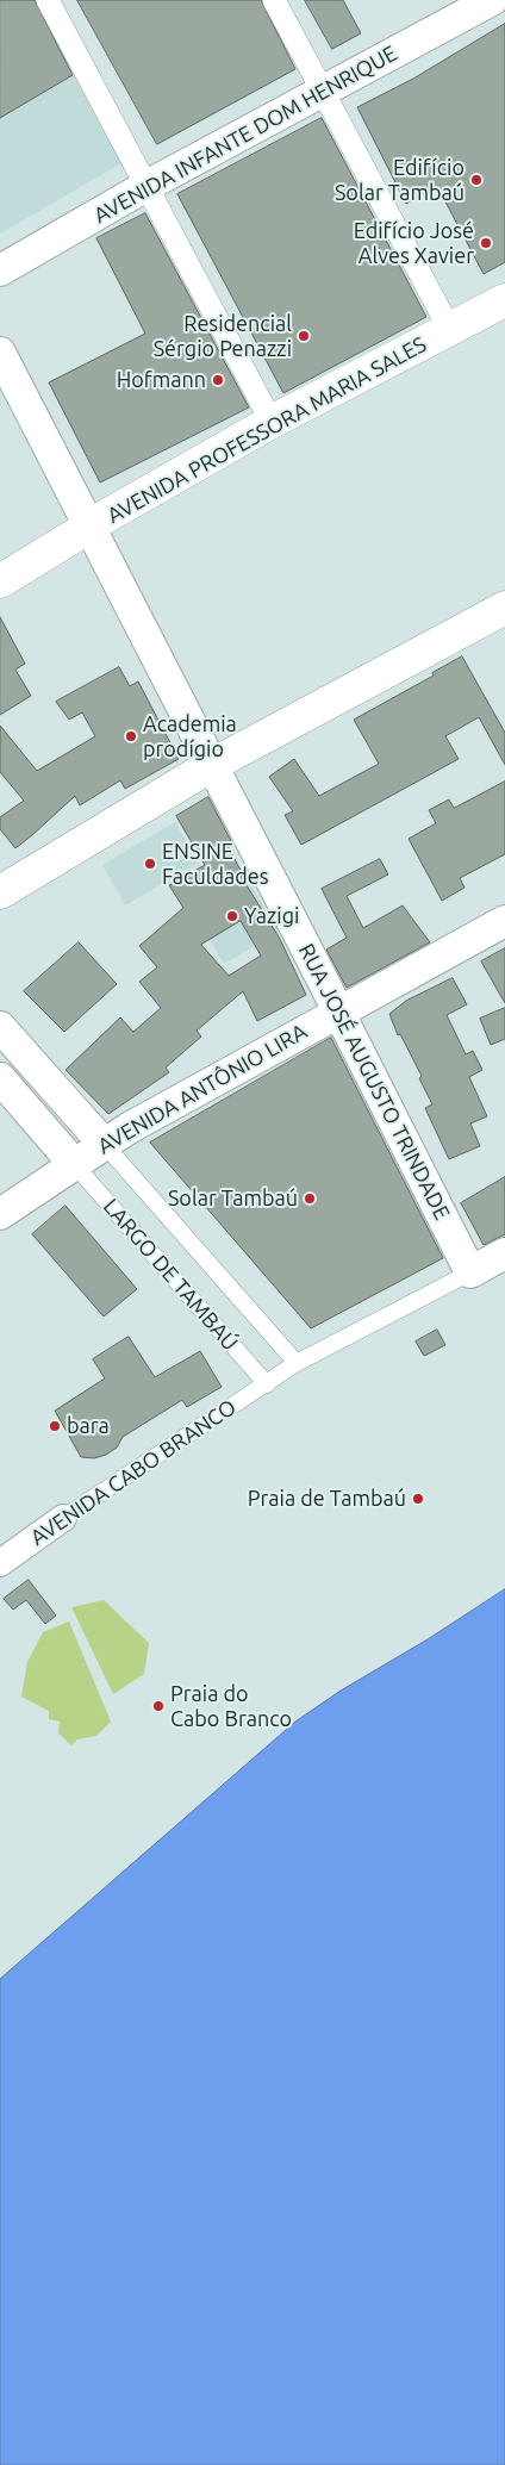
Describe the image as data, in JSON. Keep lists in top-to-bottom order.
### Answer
{
  "streets": {
    "main road": [
      "AVENIDA INFANTE DOM HENRIQUE",
      "AVENIDA PROFESSORA MARIA SALES",
      "RUA JOSÉ AUGUSTO TRINDADE",
      "AVENIDA ANTÔNIO LIRA"
    ],
    "street": ["LARGO DE TAMBAÚ", "AVENIDA CABO BRANCO"]
  },
  "crossings": [
    ["AVENIDA PROFESSORA MARIA SALES", "RUA JOSÉ AUGUSTO TRINDADE"],
    ["RUA JOSÉ AUGUSTO TRINDADE", "AVENIDA ANTÔNIO LIRA"],
    ["RUA JOSÉ AUGUSTO TRINDADE", "AVENIDA CABO BRANCO"],
    ["AVENIDA ANTÔNIO LIRA", "LARGO DE TAMBAÚ"],
    ["LARGO DE TAMBAÚ", "AVENIDA CABO BRANCO"]
  ],
  "places": [
    "Edifício Solar Tambaú",
    "Edifício José Alves Xavier",
    "Residencial Sérgio Penazzi",
    "Hofmann",
    "Academia prodígio",
    "ENSINE Faculdades",
    "Yazigi",
    "Solar Tambaú",
    "bara",
    "Praia de Tambaú",
    "Praia do Cabo Branco"
  ]
}
